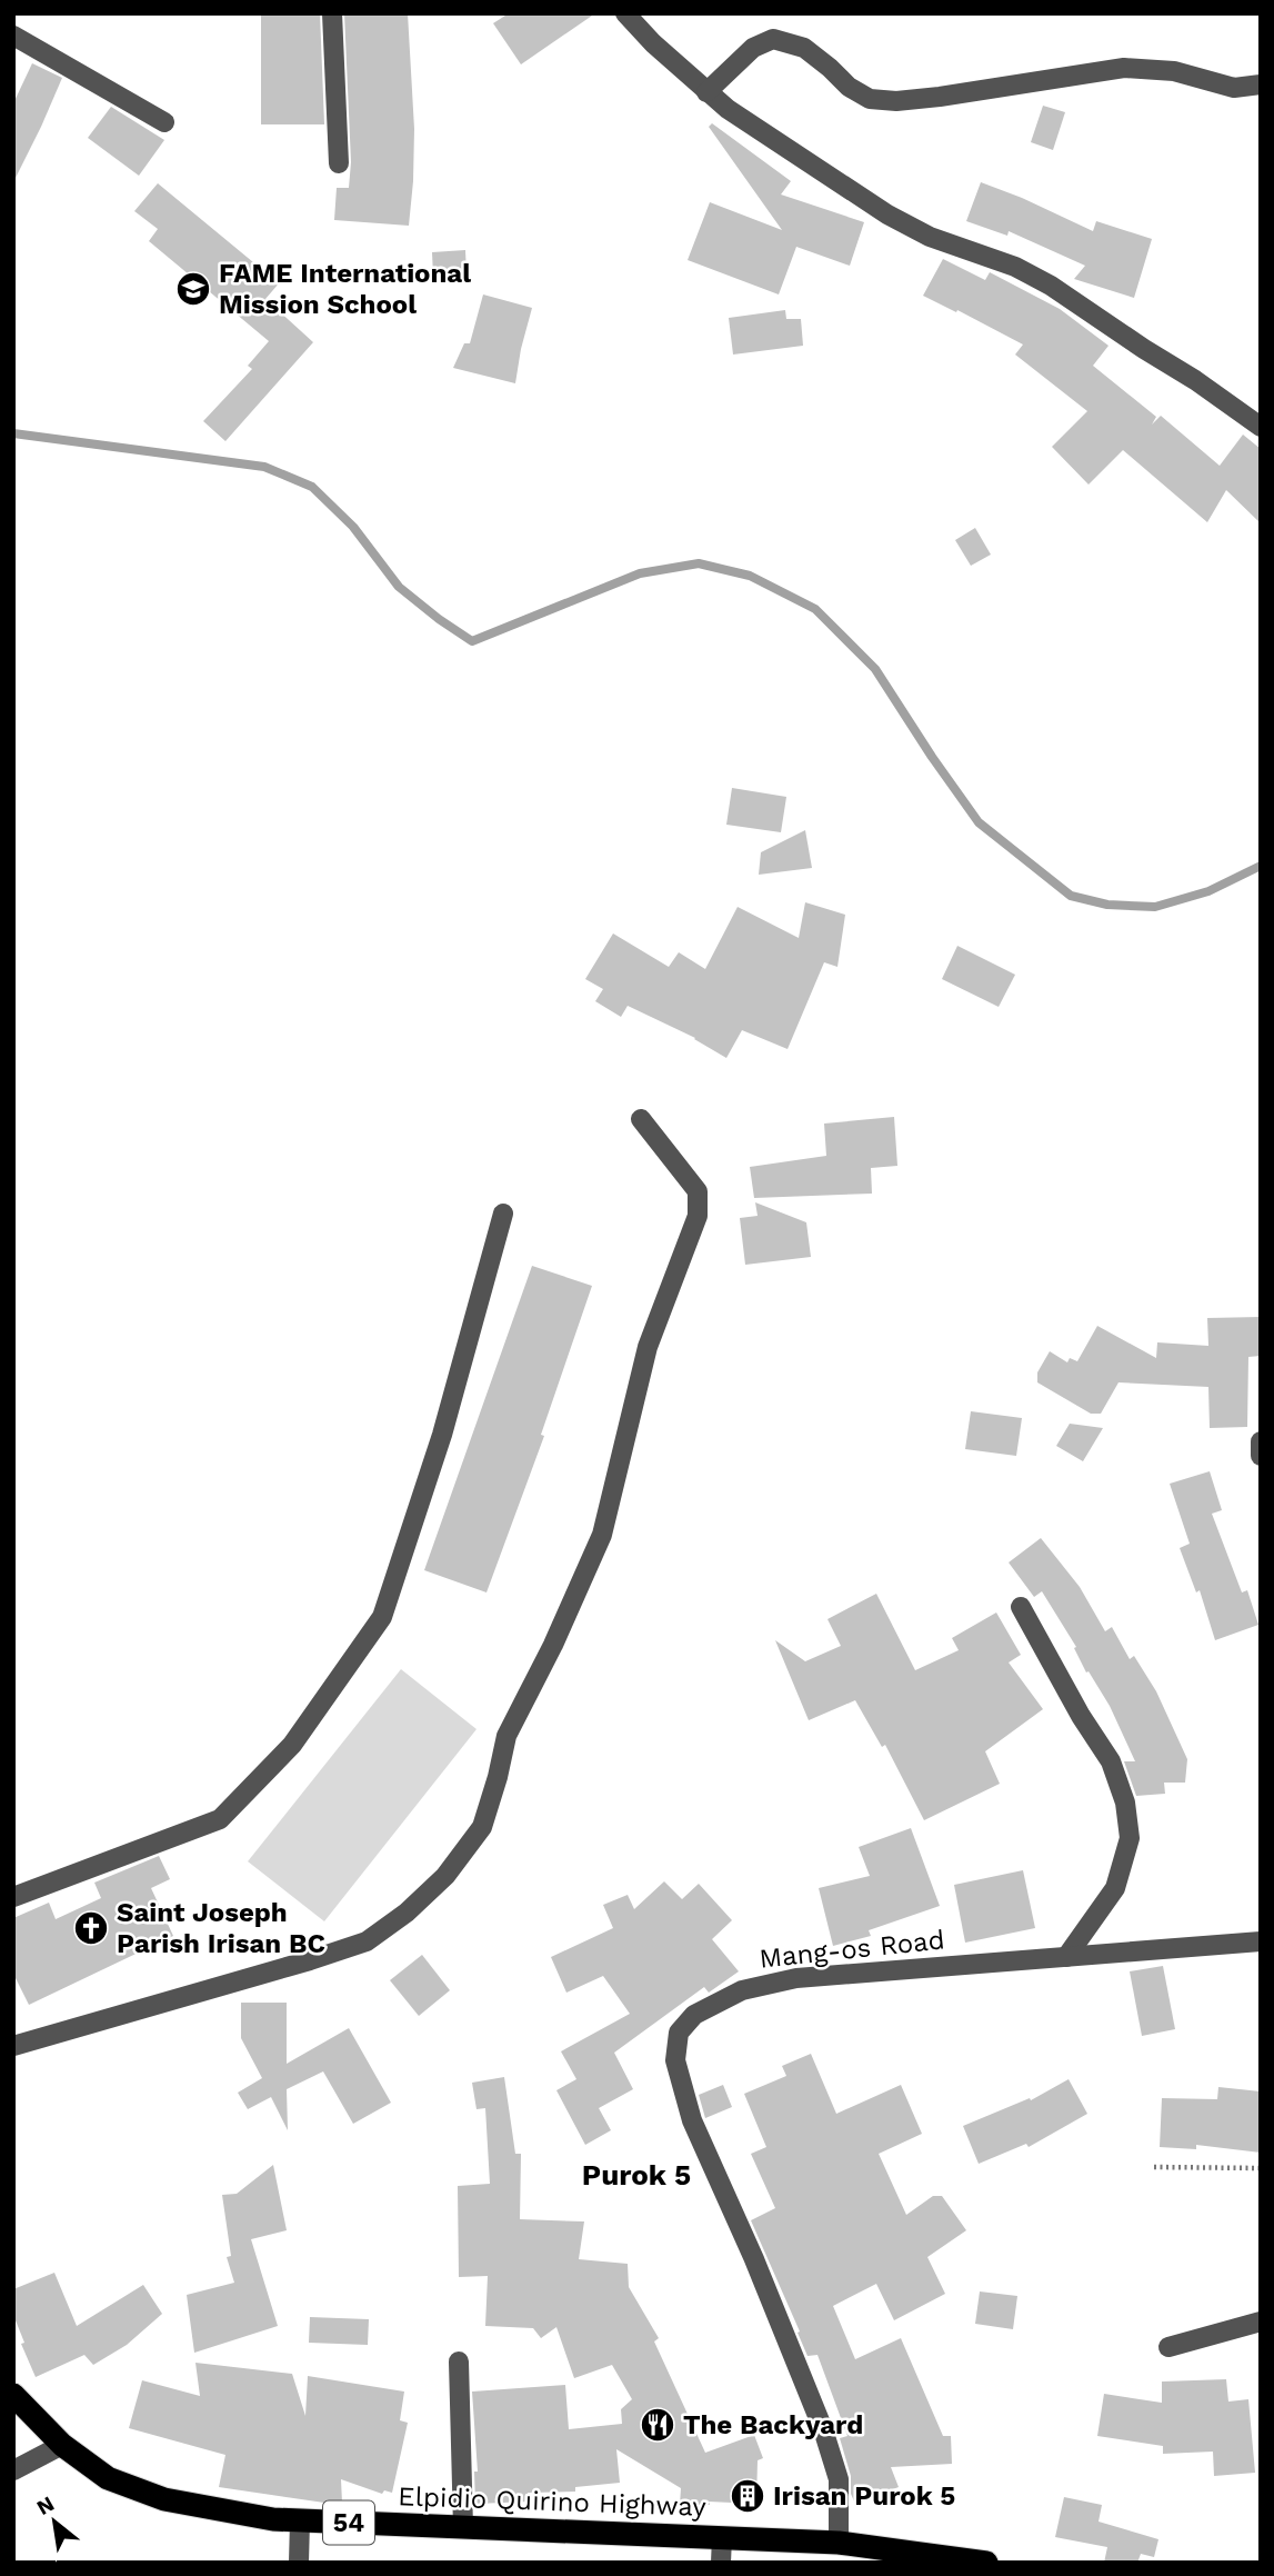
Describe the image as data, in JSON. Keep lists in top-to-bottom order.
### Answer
{
  "streets": {
    "highway": ["Elpidio Quirino Highway", "54"],
    "street": ["Mang-os Road"]
  },
  "crossings": [
    ["Mang-os Road", "Elpidio Quirino Highway"]
  ],
  "districts": ["Purok 5"],
  "places": {
    "school or university": ["FAME International Mission School"],
    "church": ["Saint Joseph Parish Irisan BC"],
    "restaurant": ["The Backyard"],
    "building": ["Irisan Purok 5"]
  },
  "north": "top left"
}
